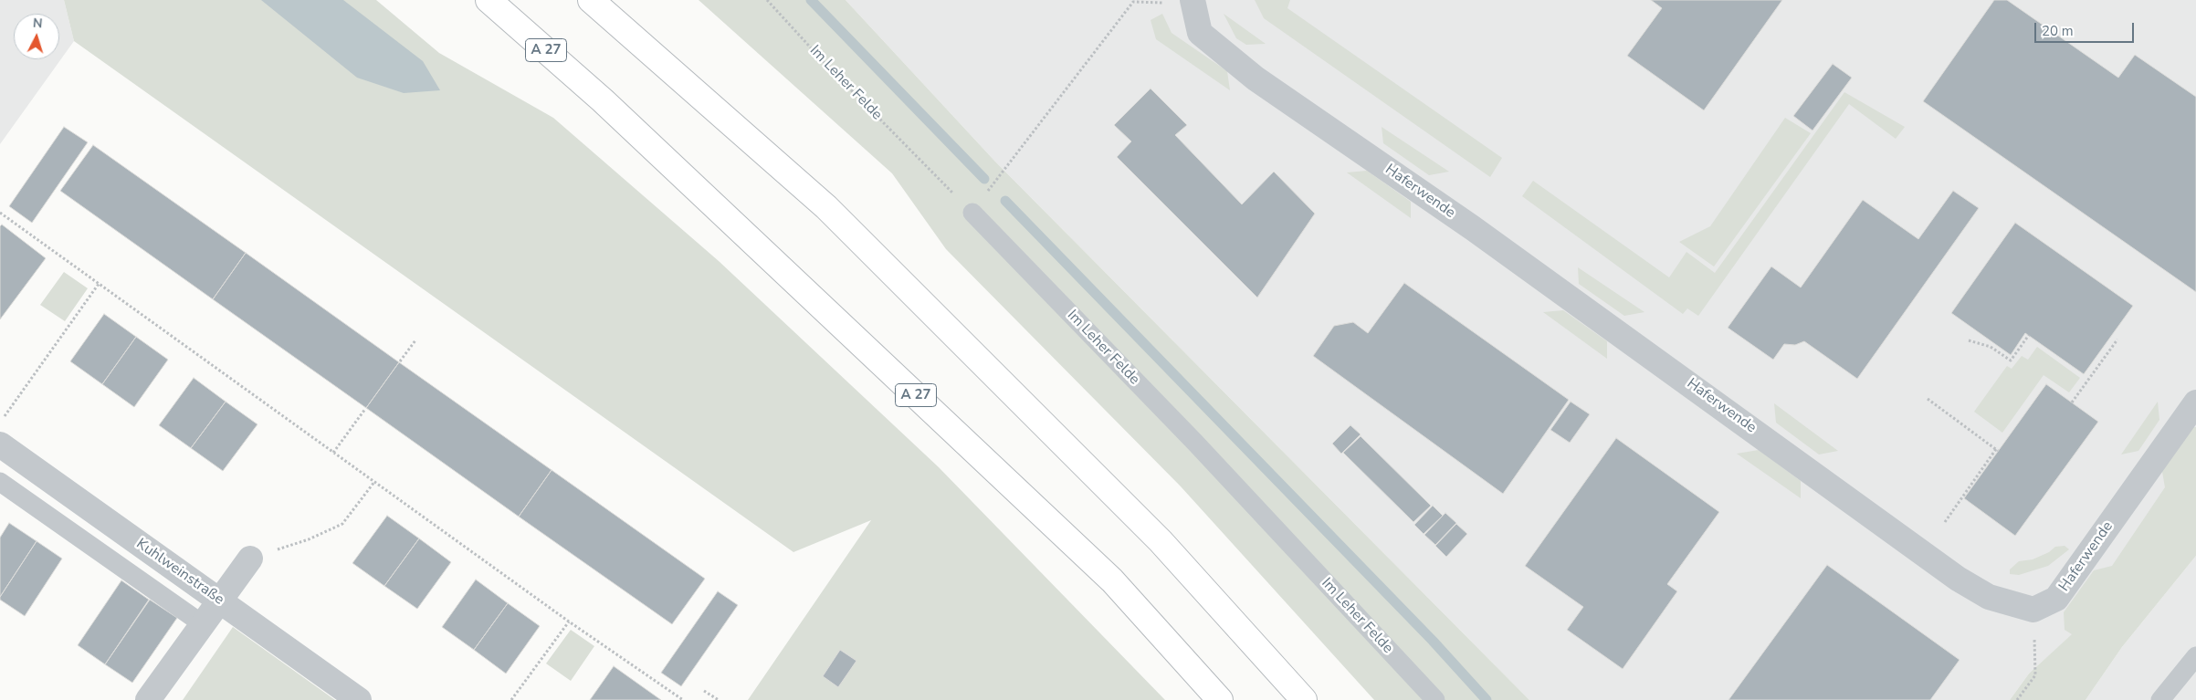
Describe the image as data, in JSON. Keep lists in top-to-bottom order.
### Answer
{
  "streets": {
    "highway": ["A 27"],
    "street": ["Haferwende", "Kuhlweinstraße"],
    "lane": ["Im Leher Felde"]
  },
  "scale_bar": "20 m",
  "north": "top"
}
